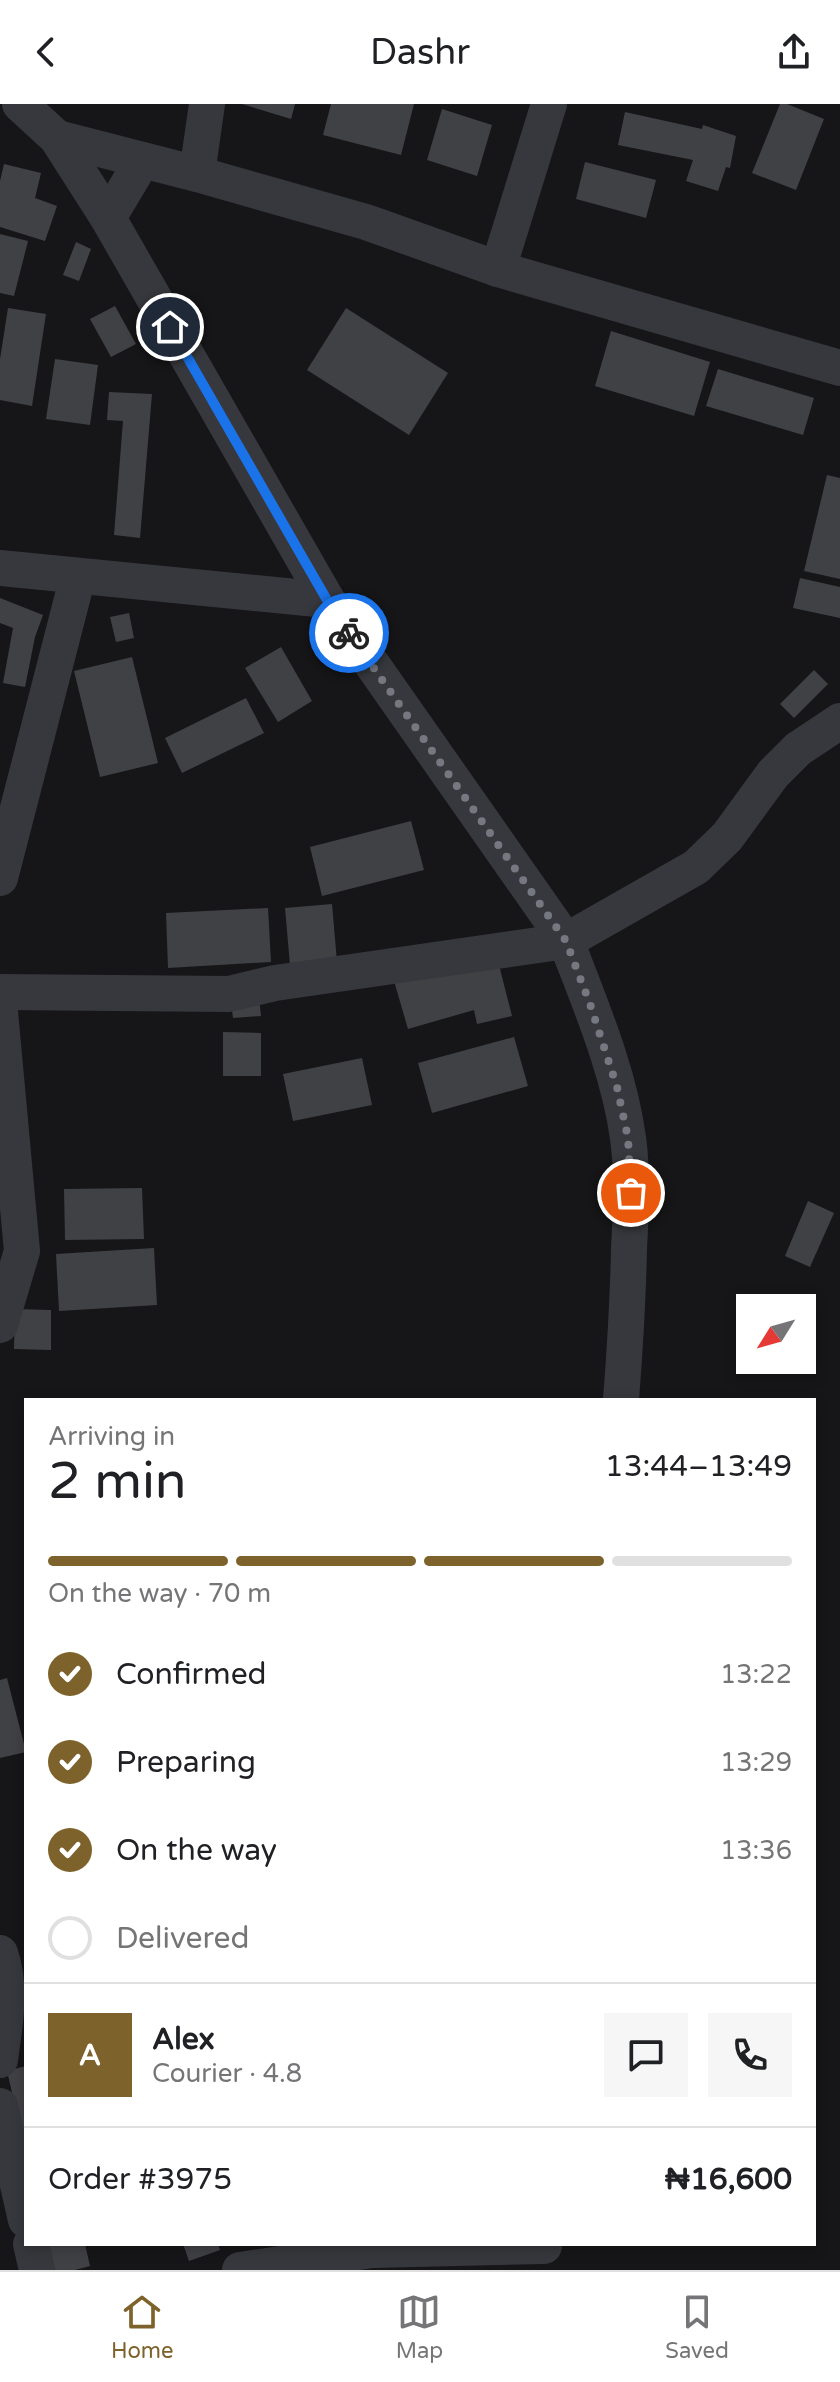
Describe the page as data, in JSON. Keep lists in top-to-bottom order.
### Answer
{
  "north": "bottom left",
  "page": {
    "header": "Dashr",
    "heading": ["2 min", "Arriving in", "13:44–13:49"],
    "panel": [
      "Alex",
      "Courier · 4.8",
      "Order #3975",
      "₦16,600"
    ],
    "bar": "On the way · 70 m",
    "list": [
      ["Confirmed", "13:22"],
      ["Preparing", "13:29"],
      ["On the way", "13:36"],
      "Delivered"
    ],
    "round": "A",
    "tabs": ["Home", "Map", "Saved"]
  }
}
